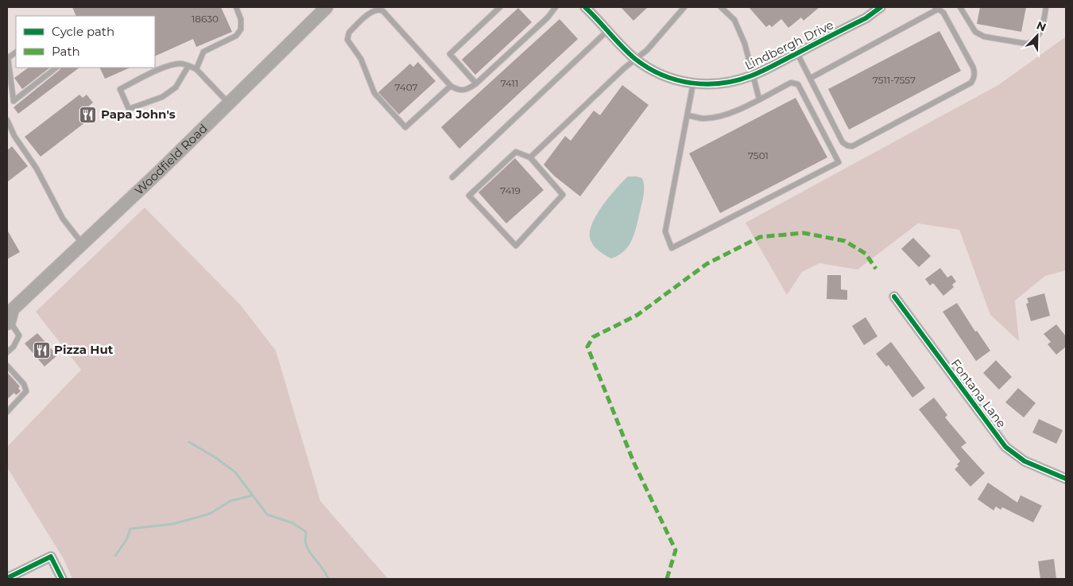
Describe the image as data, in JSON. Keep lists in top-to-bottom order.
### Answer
{
  "streets": {
    "main road": ["Woodfield Road"],
    "street": ["Lindbergh Drive", "Fontana Lane"]
  },
  "places": {
    "restaurant": ["Papa John's", "Pizza Hut"]
  },
  "house_numbers": [
    "18630",
    "7511-7557",
    "7411",
    "7407",
    "7501",
    "7419"
  ],
  "legend": ["Cycle path", "Path"],
  "north": "top right"
}
